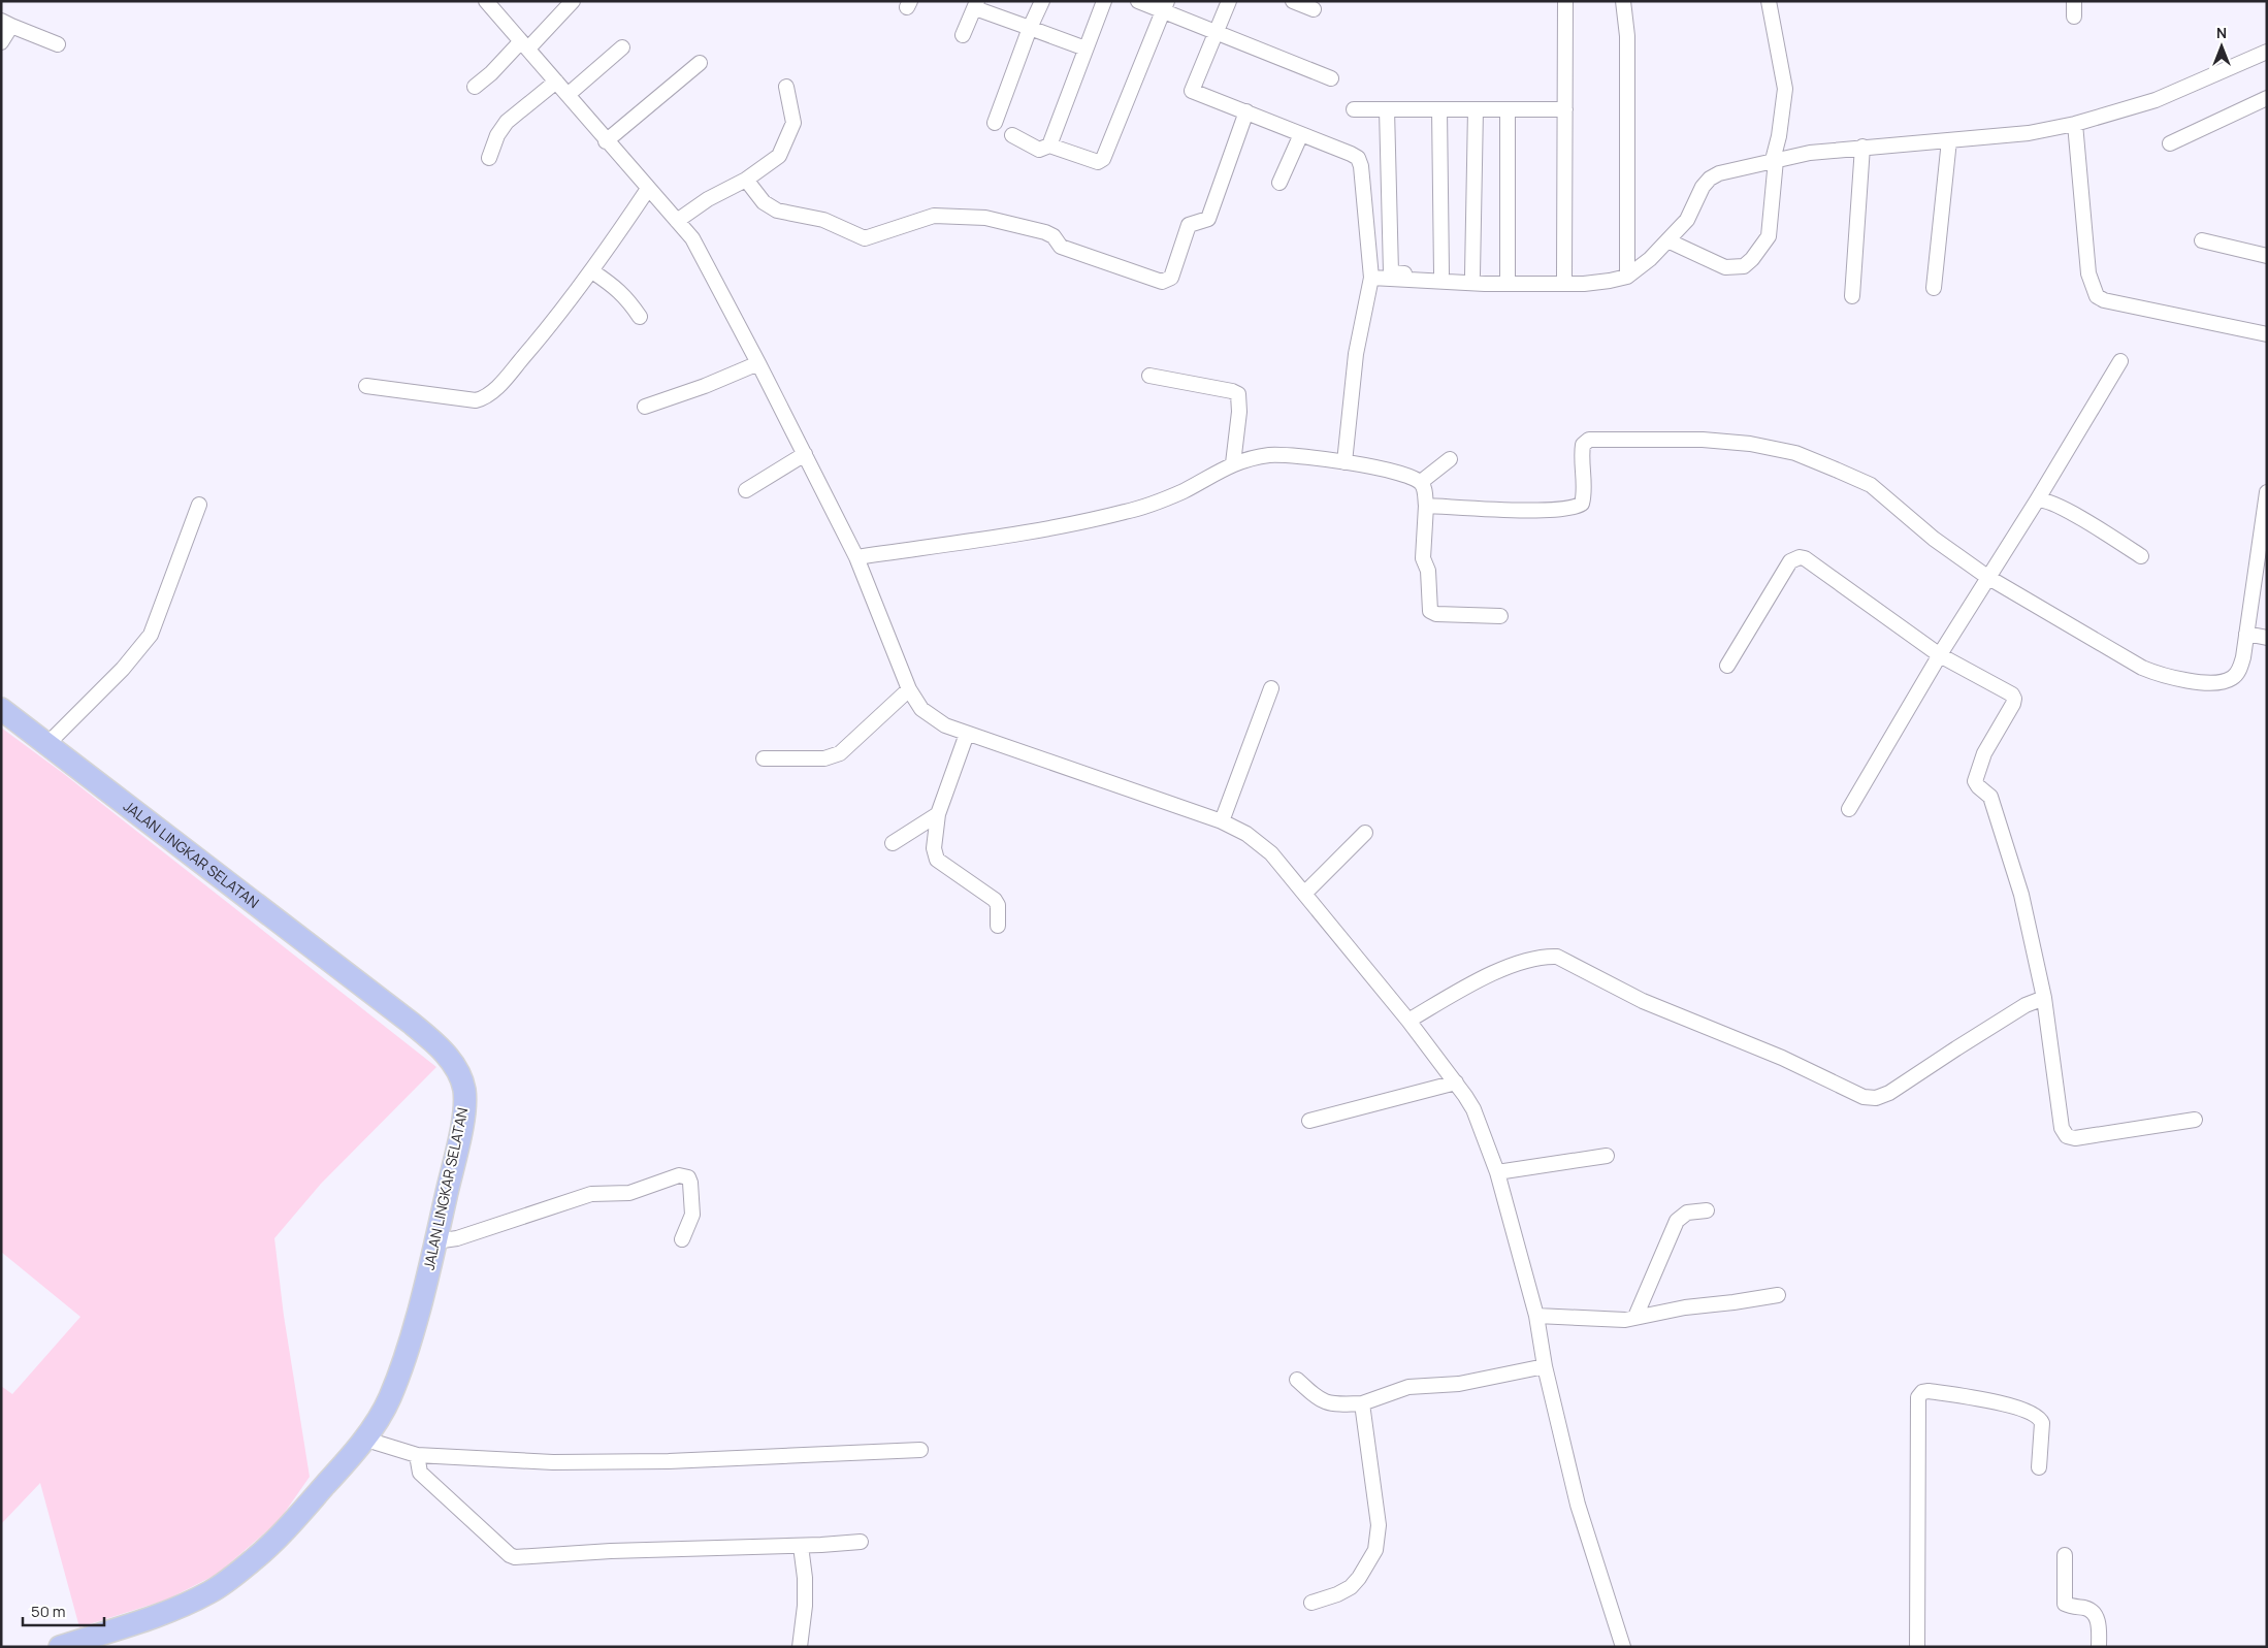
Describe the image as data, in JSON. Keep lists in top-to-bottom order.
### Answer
{
  "streets": {
    "highway": ["JALAN LINGKAR SELATAN"]
  },
  "scale_bar": "50 m",
  "north": "top"
}
